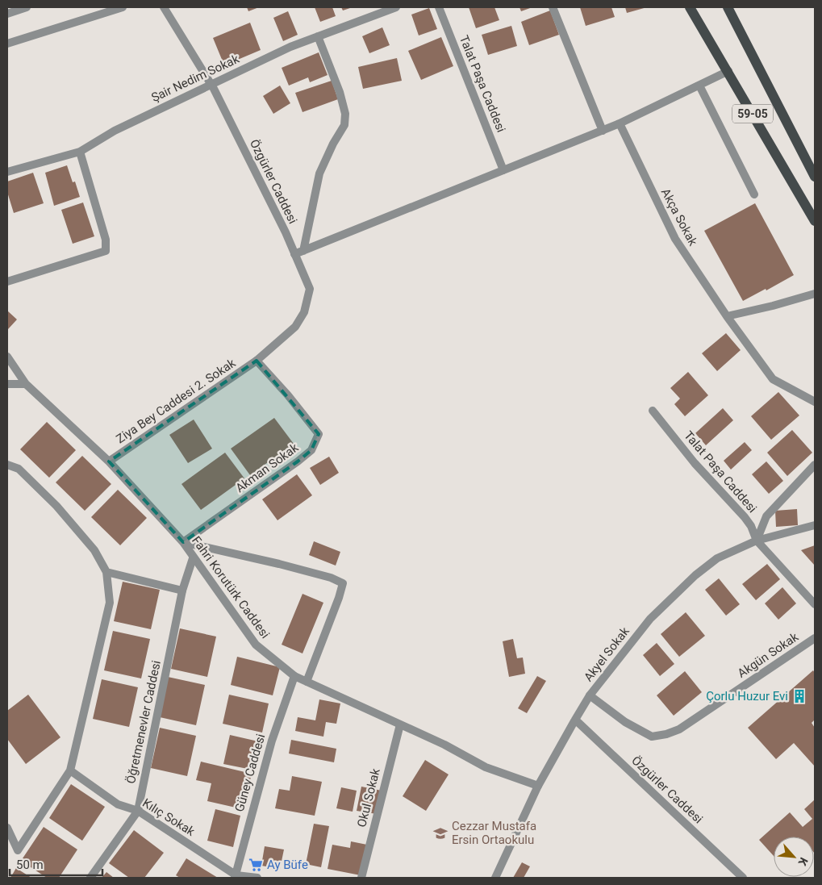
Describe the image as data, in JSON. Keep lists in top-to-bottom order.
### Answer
{
  "streets": {
    "main road": ["59-05"],
    "street": [
      "Şair Nedim Sokak",
      "Talat Paşa Caddesi",
      "Özgürler Caddesi",
      "Akça Sokak",
      "Ziya Bey Caddesi 2. Sokak",
      "Akman Sokak",
      "Fahri Korutürk Caddesi",
      "Akyel Sokak",
      "Akgün Sokak",
      "Öğretmenevler Caddesi",
      "Güney Caddesi",
      "Okul Sokak",
      "Kılıç Sokak"
    ]
  },
  "crossings": [
    ["Şair Nedim Sokak", "Özgürler Caddesi"],
    ["Talat Paşa Caddesi", "Akyel Sokak"],
    ["Özgürler Caddesi", "Ziya Bey Caddesi 2. Sokak"],
    ["Özgürler Caddesi", "Akman Sokak"],
    ["Özgürler Caddesi", "Akyel Sokak"],
    ["Ziya Bey Caddesi 2. Sokak", "Akman Sokak"],
    ["Ziya Bey Caddesi 2. Sokak", "Fahri Korutürk Caddesi"],
    ["Akman Sokak", "Fahri Korutürk Caddesi"],
    ["Fahri Korutürk Caddesi", "Akyel Sokak"],
    ["Fahri Korutürk Caddesi", "Öğretmenevler Caddesi"],
    ["Fahri Korutürk Caddesi", "Güney Caddesi"],
    ["Fahri Korutürk Caddesi", "Okul Sokak"],
    ["Akyel Sokak", "Akgün Sokak"],
    ["Öğretmenevler Caddesi", "Kılıç Sokak"],
    ["Güney Caddesi", "Kılıç Sokak"]
  ],
  "places": {
    "building": ["Çorlu Huzur Evi"],
    "school or university": ["Cezzar Mustafa Ersin Ortaokulu"],
    "supermarket": ["Ay Büfe"]
  },
  "scale_bar": "50 m",
  "north": "bottom right"
}
